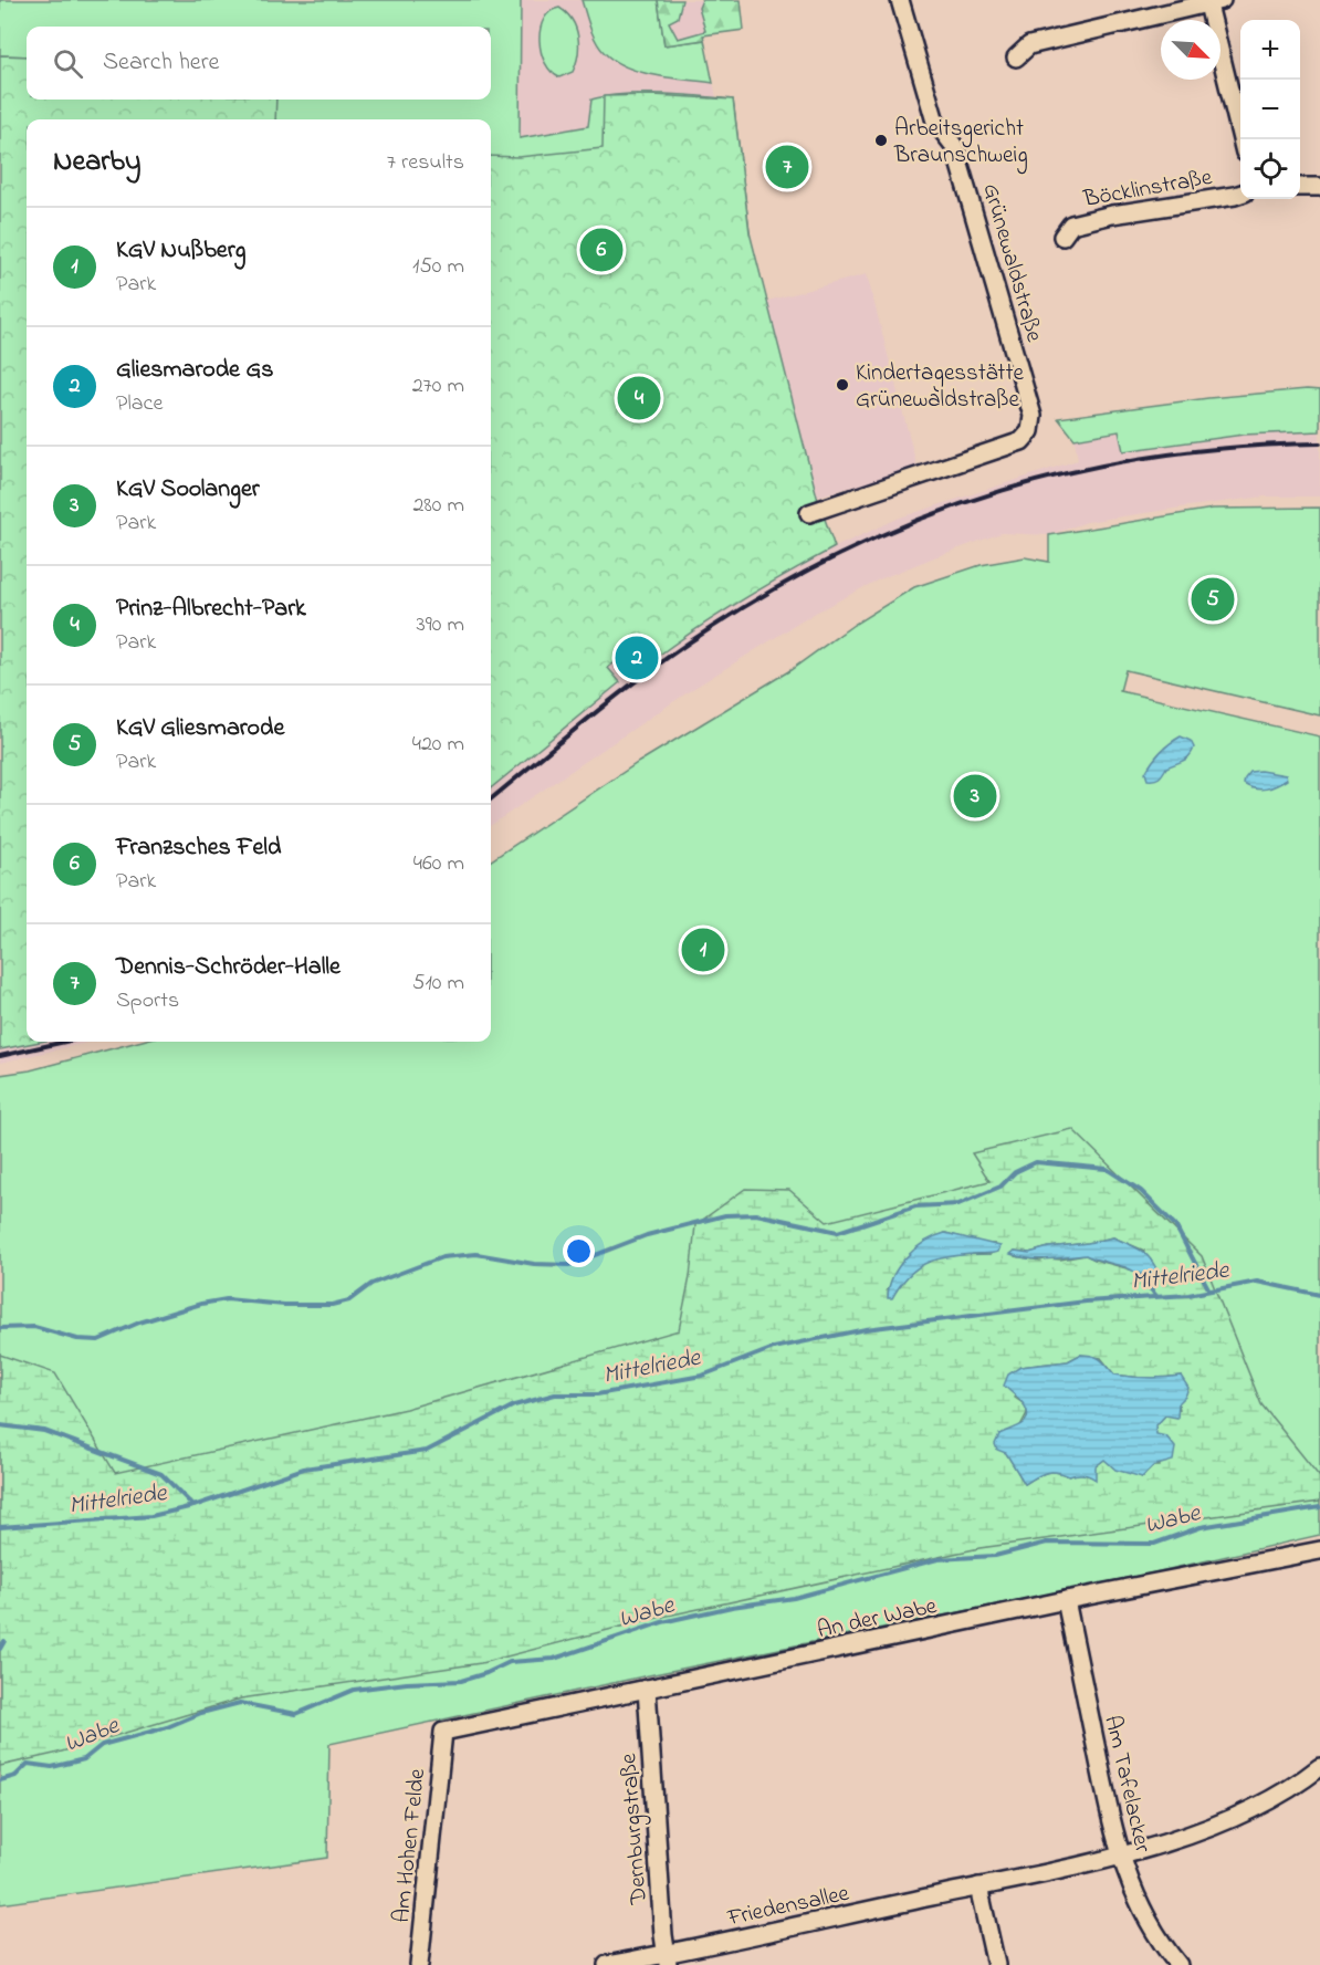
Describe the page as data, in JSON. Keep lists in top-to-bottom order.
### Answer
{
  "streets": {
    "street": [
      "Böcklinstraße",
      "Grünewaldstraße",
      "An der Wabe",
      "Am Tafelacker",
      "Dernburgstraße",
      "Am Hohen Felde",
      "Friedensallee"
    ]
  },
  "crossings": [
    ["An der Wabe", "Am Tafelacker"],
    ["An der Wabe", "Dernburgstraße"],
    ["An der Wabe", "Am Hohen Felde"],
    ["Am Tafelacker", "Friedensallee"],
    ["Dernburgstraße", "Friedensallee"]
  ],
  "water": ["Mittelriede", "Wabe"],
  "places": ["Arbeitsgericht Braunschweig", "Kindertagesstätte Grünewaldstraße"],
  "north": "bottom right",
  "page": {
    "map_buttons": ["+", "−"],
    "search": "Search here",
    "heading": ["Nearby", "7 results"],
    "pins": [
      "7",
      "6",
      "4",
      "5",
      "2",
      "3",
      "1"
    ],
    "list": [
      {
        "mark": "1",
        "name": "KGV Nußberg",
        "note": "Park",
        "value": "150 m"
      },
      {
        "mark": "2",
        "name": "Gliesmarode Gs",
        "note": "Place",
        "value": "270 m"
      },
      {
        "mark": "3",
        "name": "KGV Soolanger",
        "note": "Park",
        "value": "280 m"
      },
      {
        "mark": "4",
        "name": "Prinz-Albrecht-Park",
        "note": "Park",
        "value": "390 m"
      },
      {
        "mark": "5",
        "name": "KGV Gliesmarode",
        "note": "Park",
        "value": "420 m"
      },
      {
        "mark": "6",
        "name": "Franzsches Feld",
        "note": "Park",
        "value": "460 m"
      },
      {
        "mark": "7",
        "name": "Dennis-Schröder-Halle",
        "note": "Sports",
        "value": "510 m"
      }
    ]
  }
}
